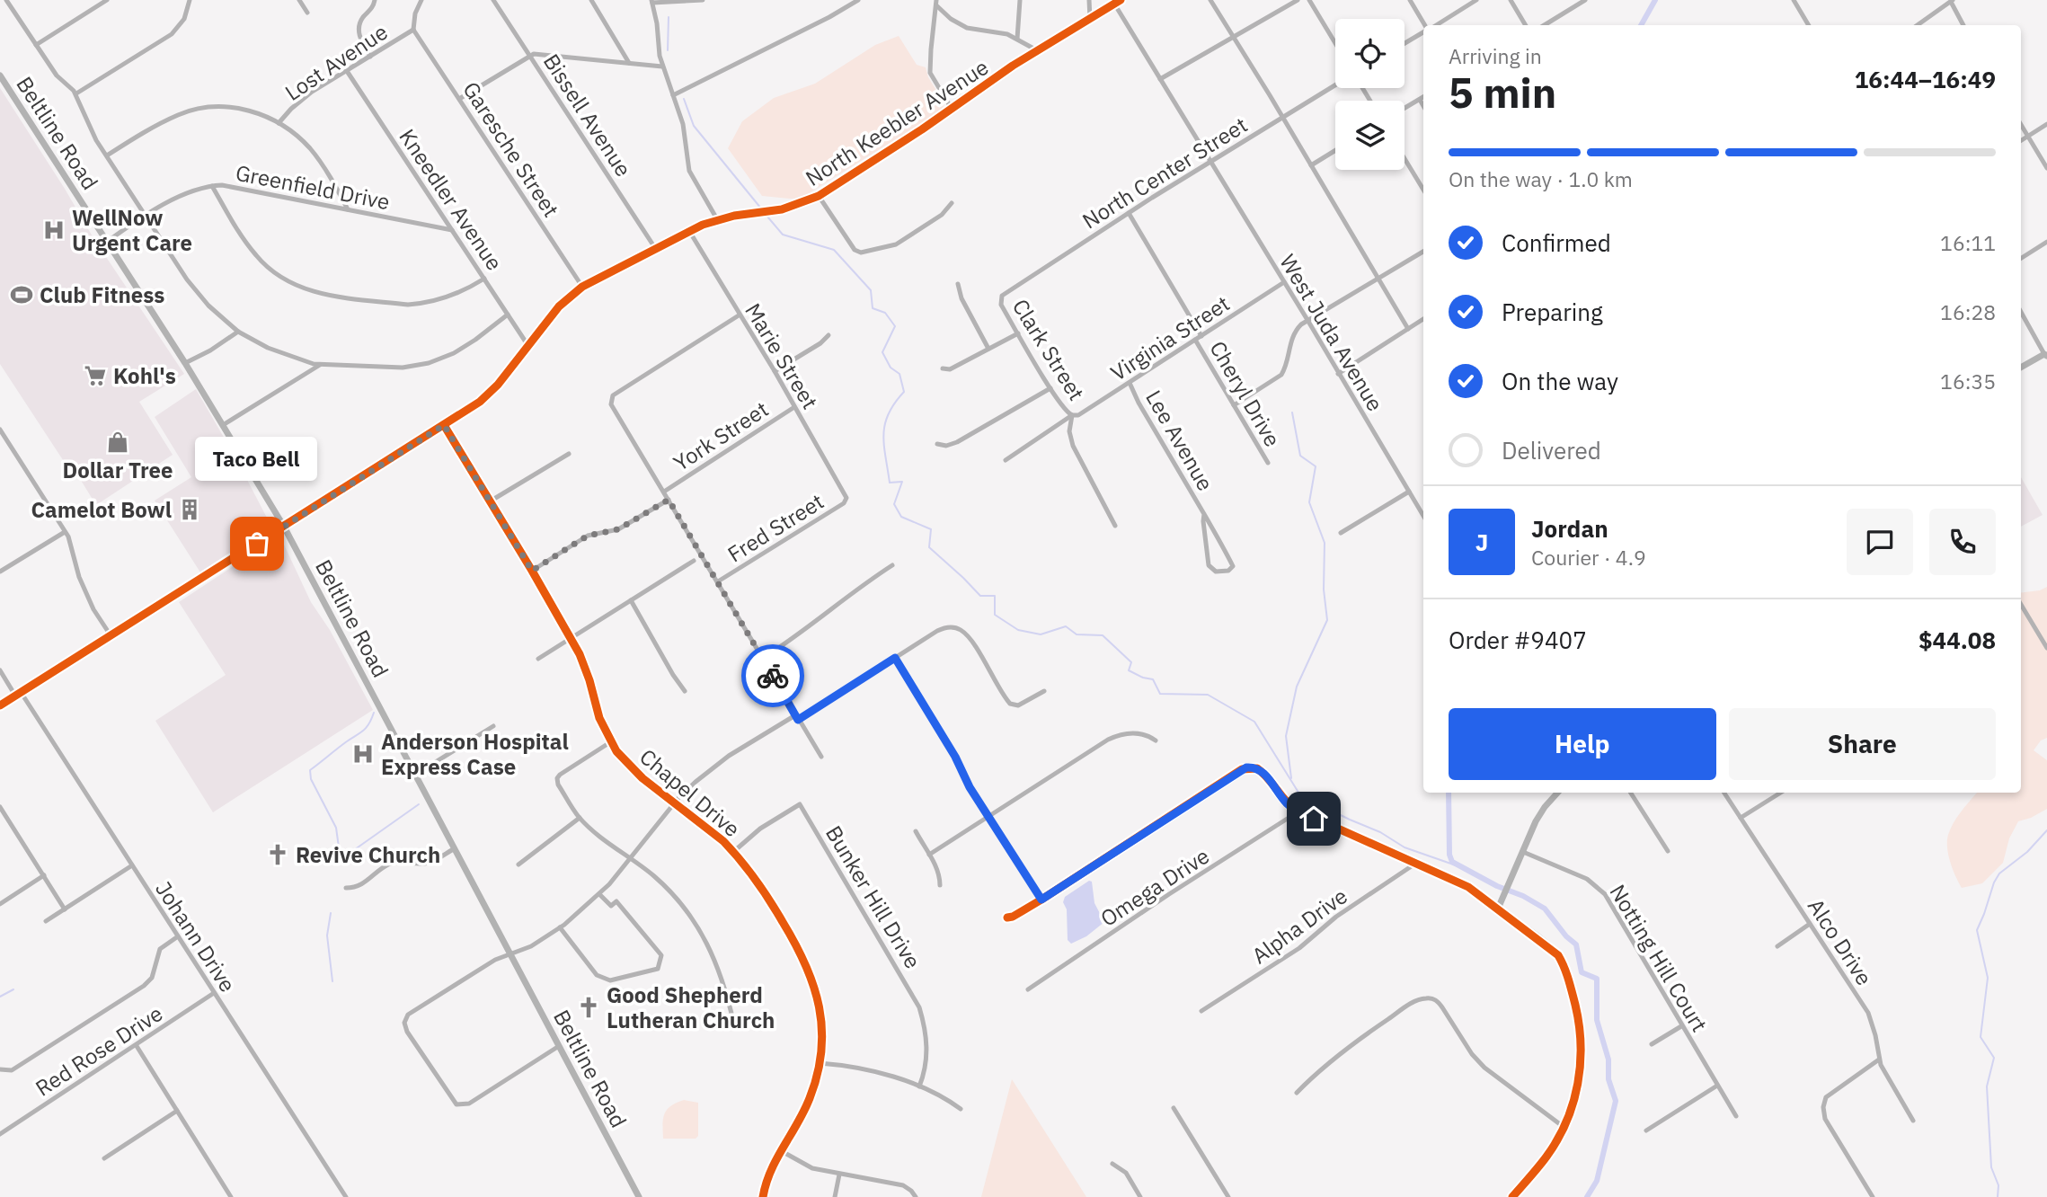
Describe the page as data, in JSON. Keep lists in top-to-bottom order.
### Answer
{
  "streets": {
    "street": [
      "Lost Avenue",
      "Bissell Avenue",
      "North Keebler Avenue",
      "Beltline Road",
      "Garesche Street",
      "North Center Street",
      "Greenfield Drive",
      "Kneedler Avenue",
      "West Juda Avenue",
      "Virginia Street",
      "Clark Street",
      "Marie Street",
      "Cheryl Drive",
      "York Street",
      "Lee Avenue",
      "Fred Street",
      "Chapel Drive",
      "Omega Drive",
      "Bunker Hill Drive",
      "Alpha Drive",
      "Johann Drive",
      "Alco Drive",
      "Notting Hill Court",
      "Red Rose Drive"
    ]
  },
  "crossings": [
    ["Lost Avenue", "Garesche Street"],
    ["Lost Avenue", "Kneedler Avenue"],
    ["Bissell Avenue", "North Keebler Avenue"],
    ["North Keebler Avenue", "Beltline Road"],
    ["North Keebler Avenue", "Garesche Street"],
    ["North Keebler Avenue", "Kneedler Avenue"],
    ["North Keebler Avenue", "West Juda Avenue"],
    ["North Keebler Avenue", "Marie Street"],
    ["North Keebler Avenue", "Chapel Drive"],
    ["North Keebler Avenue", "Johann Drive"],
    ["Beltline Road", "Greenfield Drive"],
    ["North Center Street", "West Juda Avenue"],
    ["North Center Street", "Clark Street"],
    ["Greenfield Drive", "Kneedler Avenue"],
    ["West Juda Avenue", "Virginia Street"],
    ["Virginia Street", "Clark Street"],
    ["Virginia Street", "Cheryl Drive"],
    ["Virginia Street", "Lee Avenue"],
    ["Marie Street", "York Street"],
    ["Marie Street", "Fred Street"],
    ["Chapel Drive", "Bunker Hill Drive"],
    ["Johann Drive", "Red Rose Drive"]
  ],
  "places": {
    "hospital": ["WellNow Urgent Care", "Anderson Hospital Express Case"],
    "sports": ["Club Fitness"],
    "supermarket": ["Kohl's"],
    "shop": ["Dollar Tree"],
    "building": ["Camelot Bowl"],
    "other": ["Taco Bell"],
    "church": ["Revive Church", "Good Shepherd Lutheran Church"]
  },
  "page": {
    "heading": ["5 min", "Arriving in", "16:44–16:49"],
    "panel": [
      "Jordan",
      "Courier · 4.9",
      "Order #9407",
      "$44.08"
    ],
    "bar": "On the way · 1.0 km",
    "list": [
      ["Confirmed", "16:11"],
      ["Preparing", "16:28"],
      ["On the way", "16:35"],
      "Delivered"
    ],
    "bubble": "Taco Bell",
    "round": "J",
    "buttons": ["Help", "Share"]
  }
}
